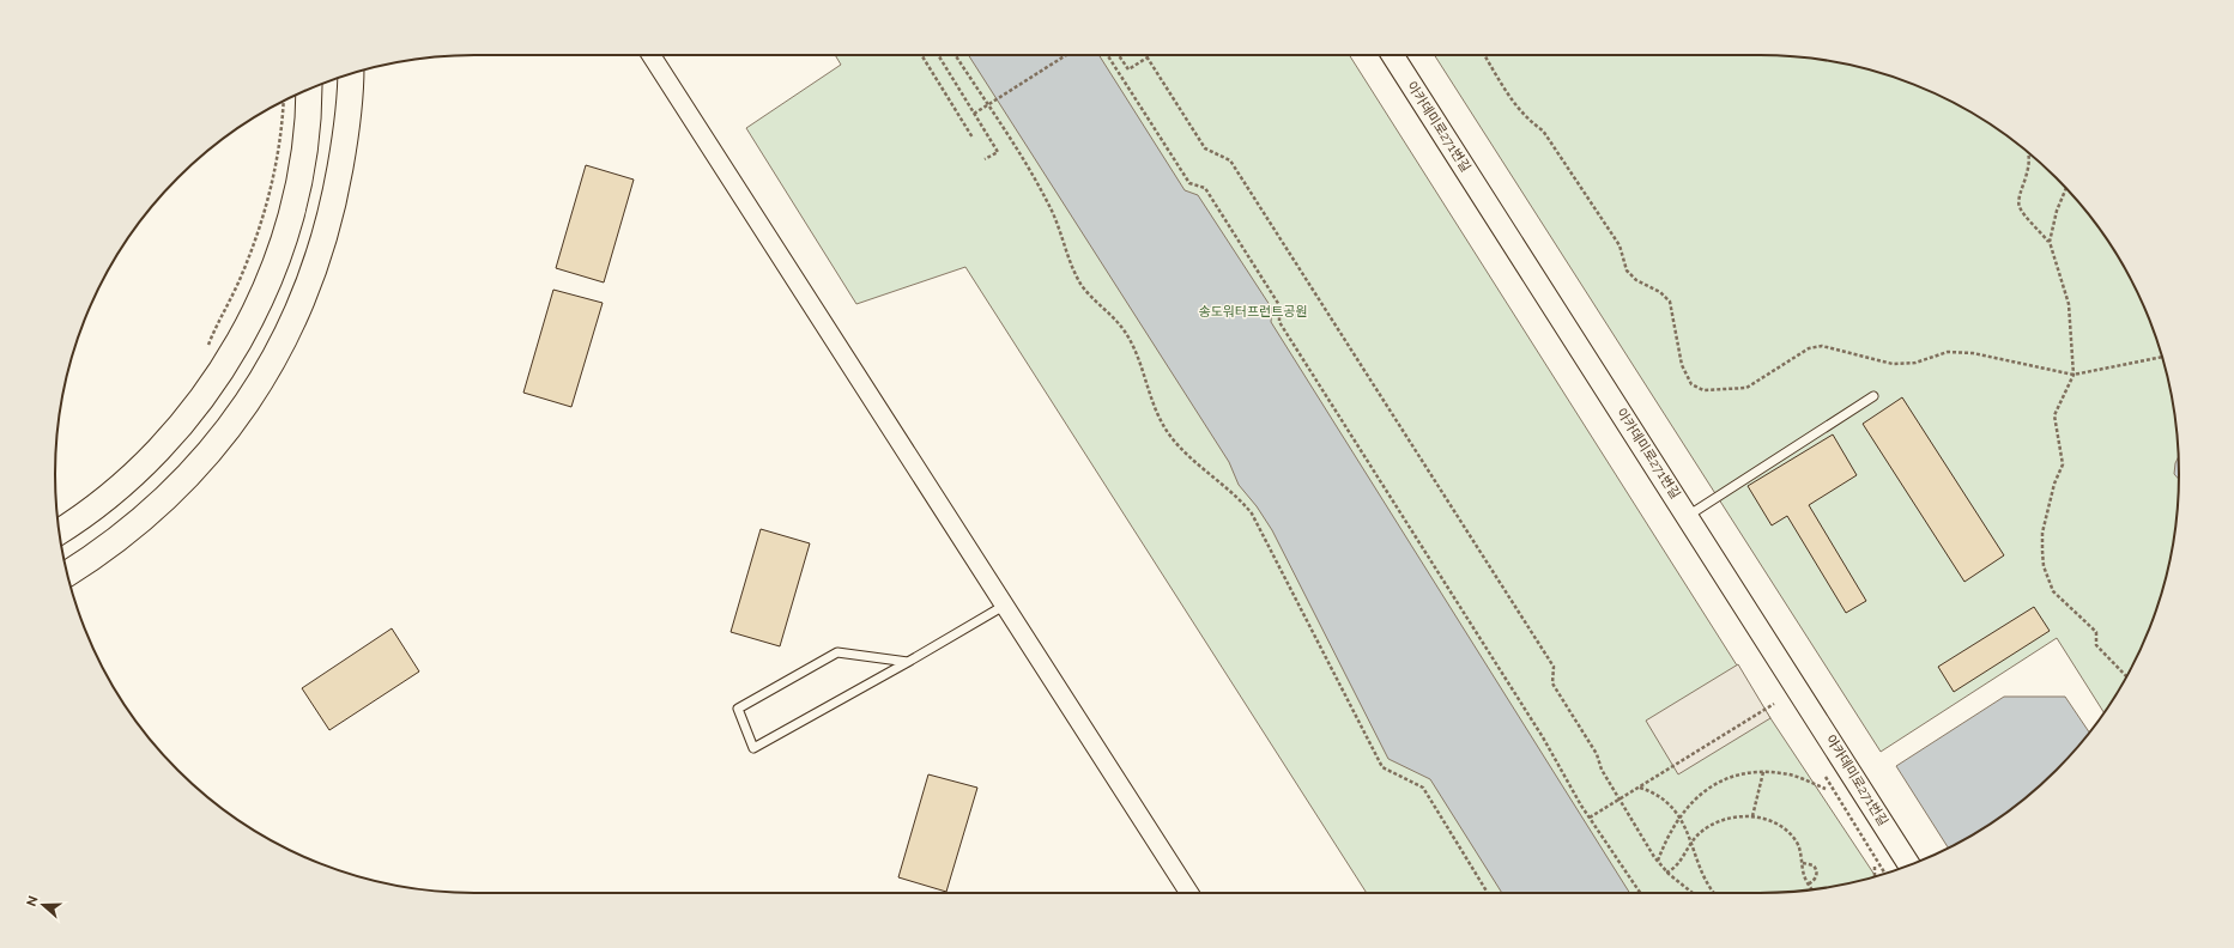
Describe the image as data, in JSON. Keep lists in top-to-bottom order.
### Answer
{
  "streets": {
    "street": ["아카데미로271번길"]
  },
  "parks": ["송도워터프런트공원"],
  "north": "left"
}
